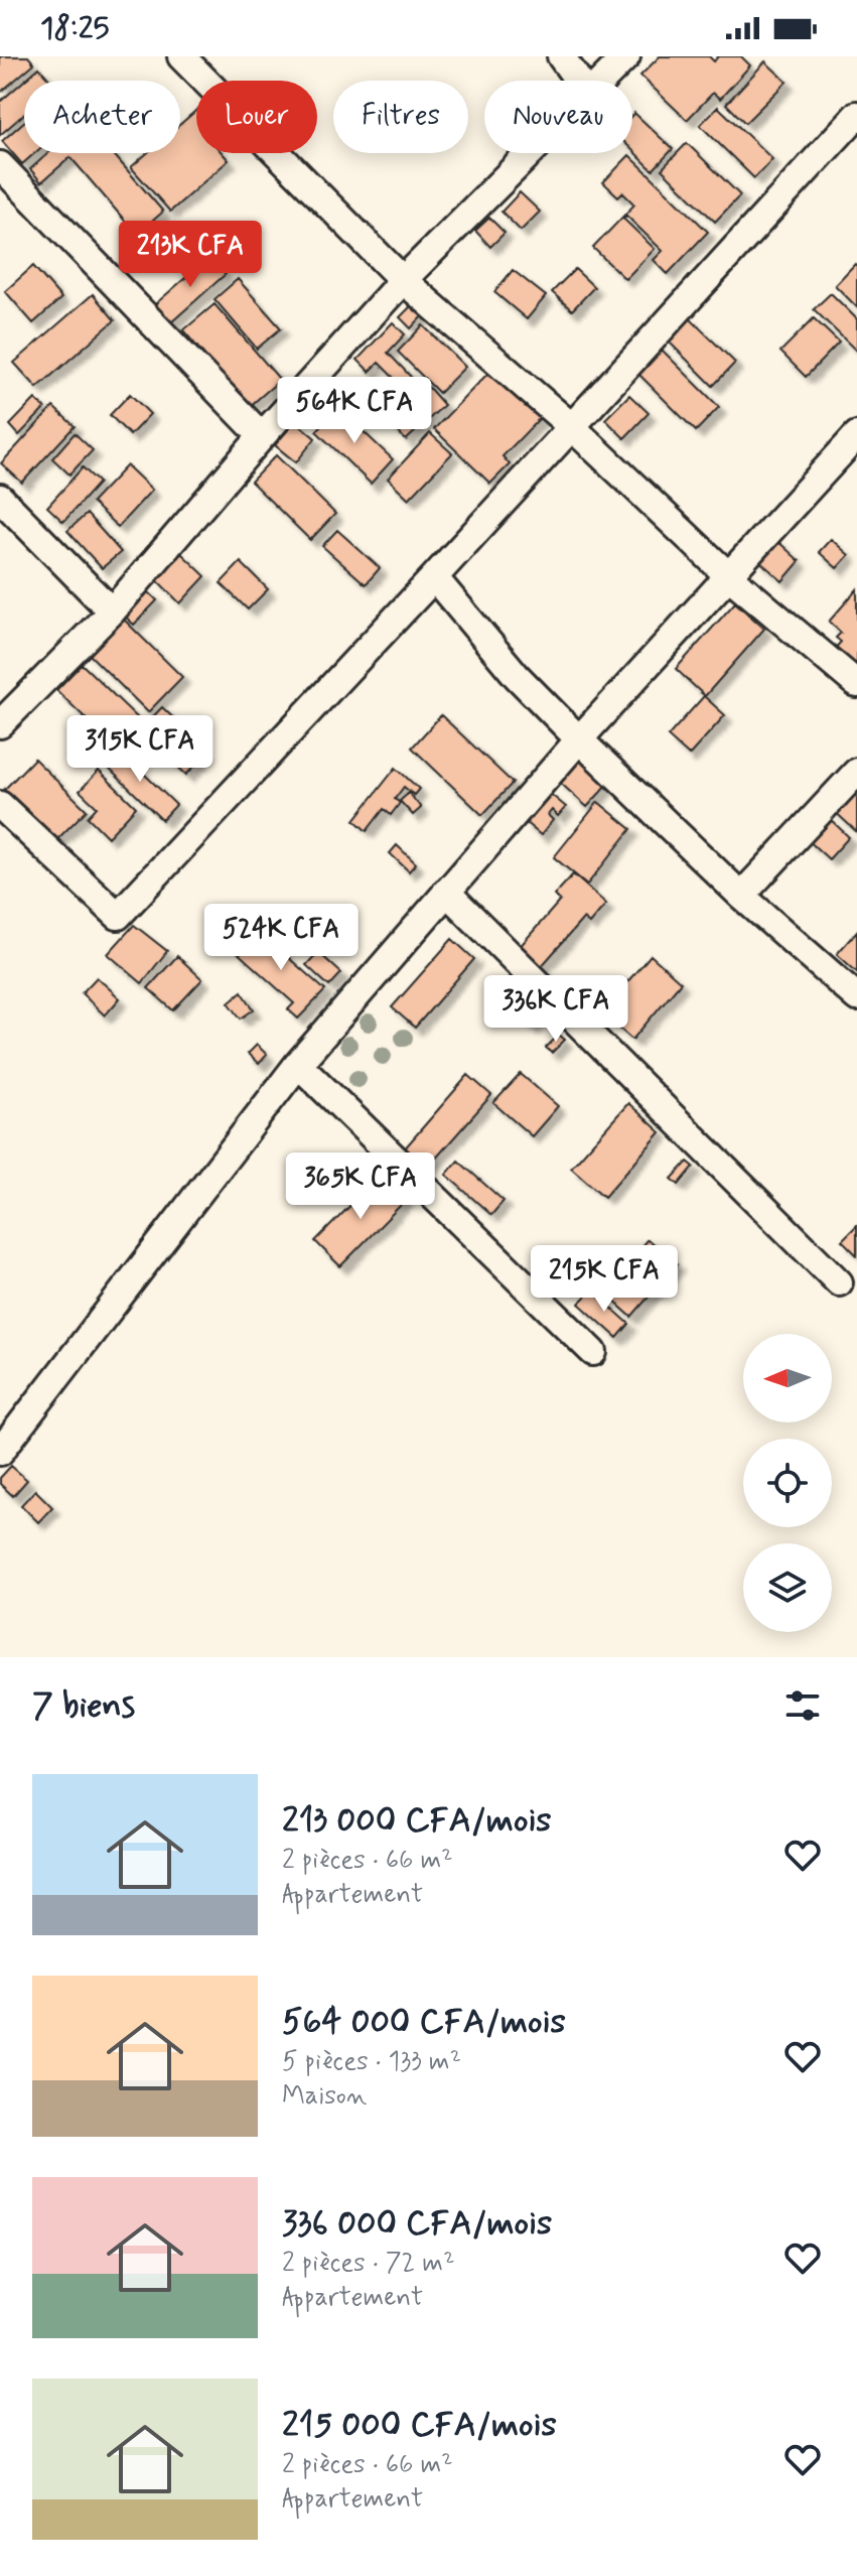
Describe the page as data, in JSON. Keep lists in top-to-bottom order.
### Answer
{
  "north": "left",
  "page": {
    "status": "18:25",
    "chip": [
      "Acheter",
      "Louer",
      "Filtres",
      "Nouveau"
    ],
    "price": [
      "213K CFA",
      "564K CFA",
      "315K CFA",
      "524K CFA",
      "336K CFA",
      "365K CFA",
      "215K CFA"
    ],
    "heading": "7 biens",
    "list": [
      {
        "name": "213 000 CFA/mois",
        "note": "2 pièces · 66 m² · Appartement"
      },
      {
        "name": "564 000 CFA/mois",
        "note": "5 pièces · 133 m² · Maison"
      },
      {
        "name": "336 000 CFA/mois",
        "note": "2 pièces · 72 m² · Appartement"
      },
      {
        "name": "215 000 CFA/mois",
        "note": "2 pièces · 66 m² · Appartement"
      }
    ]
  }
}
